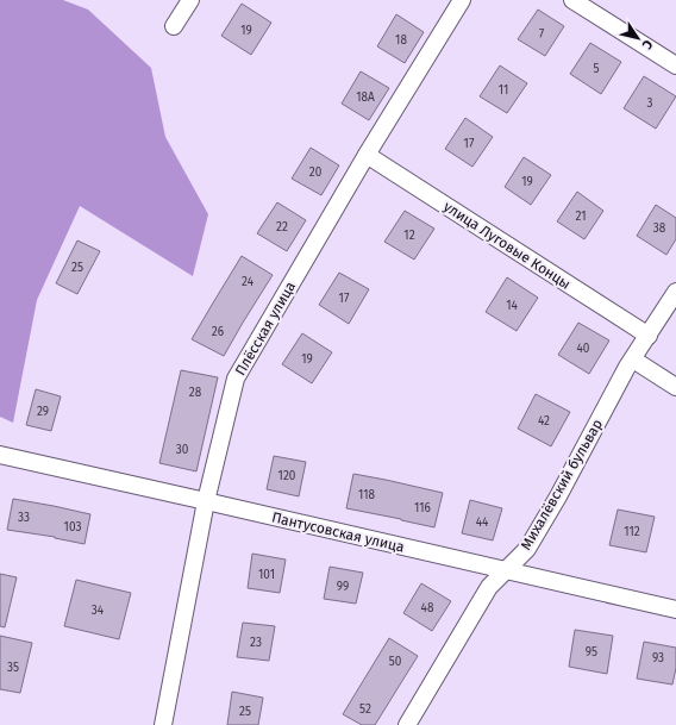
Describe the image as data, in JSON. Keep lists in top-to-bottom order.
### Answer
{
  "streets": {
    "street": [
      "улица Луговые Концы",
      "Плёсская улица",
      "Михалёвский бульвар",
      "Пантусовская улица"
    ]
  },
  "crossings": [
    ["улица Луговые Концы", "Плёсская улица"],
    ["улица Луговые Концы", "Михалёвский бульвар"],
    ["Плёсская улица", "Пантусовская улица"],
    ["Михалёвский бульвар", "Пантусовская улица"]
  ],
  "house_numbers": [
    "19",
    "7",
    "18",
    "5",
    "11",
    "18А",
    "3",
    "17",
    "20",
    "19",
    "21",
    "22",
    "38",
    "12",
    "25",
    "24",
    "17",
    "14",
    "26",
    "40",
    "19",
    "28",
    "29",
    "42",
    "30",
    "120",
    "118",
    "116",
    "33",
    "44",
    "103",
    "112",
    "101",
    "99",
    "48",
    "34",
    "23",
    "95",
    "93",
    "50",
    "35",
    "52",
    "25"
  ],
  "north": "bottom right"
}
